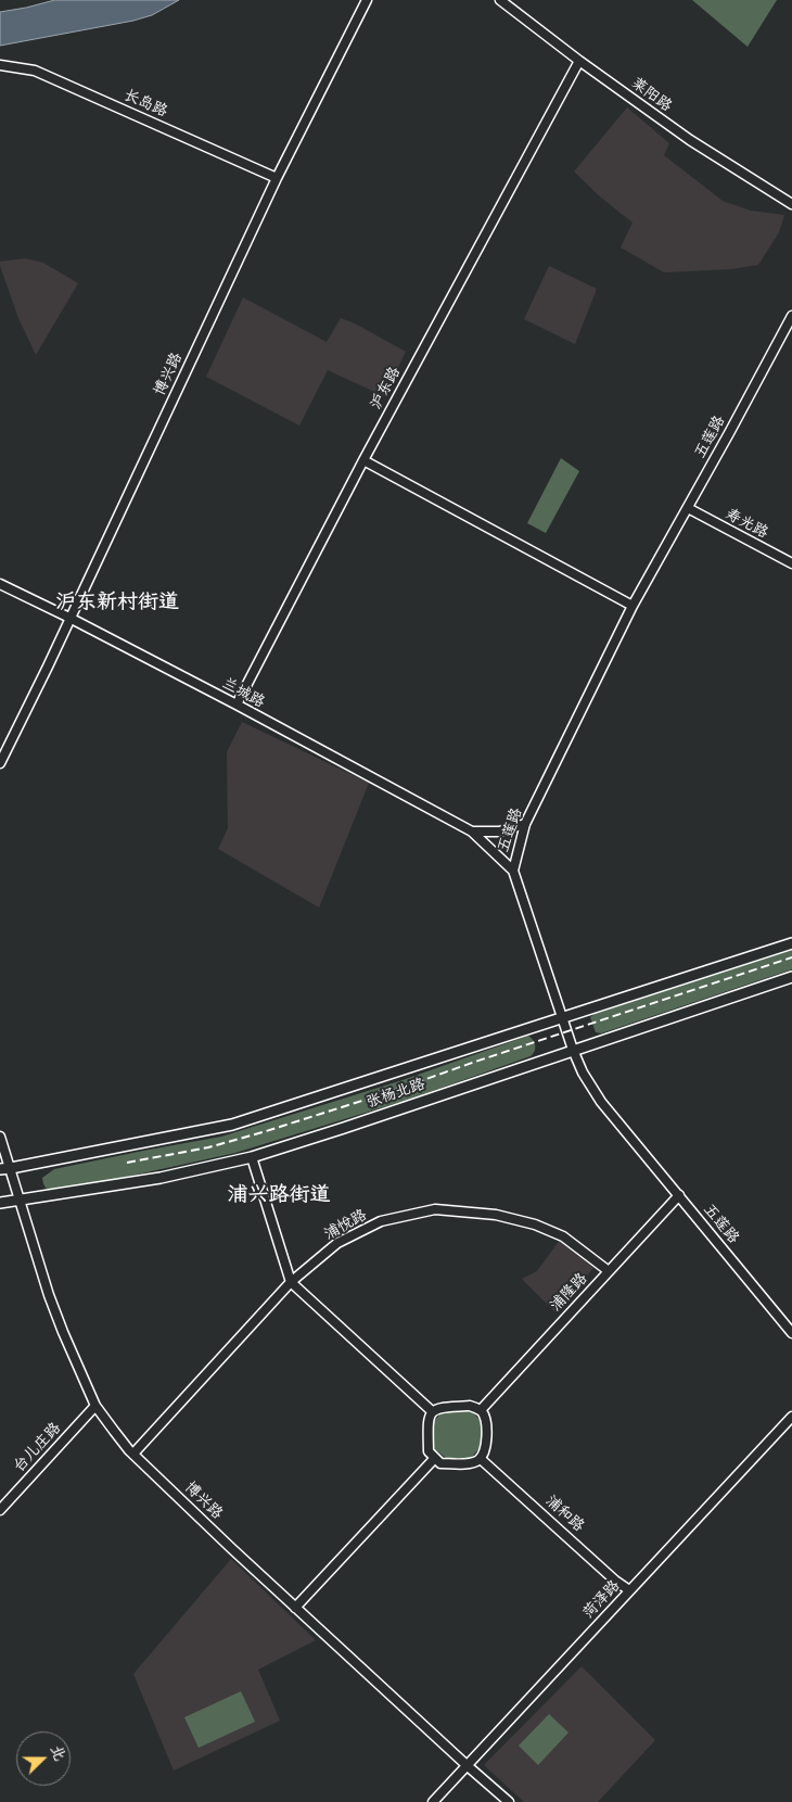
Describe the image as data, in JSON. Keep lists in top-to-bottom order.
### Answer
{
  "streets": {
    "main road": ["张杨北路"],
    "street": [
      "莱阳路",
      "长岛路",
      "博兴路",
      "沪东路",
      "五莲路",
      "寿光路",
      "兰城路",
      "浦悦路",
      "浦隆路",
      "台儿庄路",
      "浦和路",
      "菏泽路"
    ]
  },
  "crossings": [
    ["莱阳路", "沪东路"],
    ["长岛路", "博兴路"],
    ["博兴路", "兰城路"],
    ["博兴路", "张杨北路"],
    ["博兴路", "浦悦路"],
    ["博兴路", "台儿庄路"],
    ["博兴路", "菏泽路"],
    ["沪东路", "兰城路"],
    ["五莲路", "寿光路"],
    ["五莲路", "兰城路"],
    ["五莲路", "张杨北路"],
    ["五莲路", "浦隆路"],
    ["浦悦路", "浦隆路"],
    ["浦隆路", "浦和路"],
    ["浦和路", "菏泽路"]
  ],
  "districts": ["沪东新村街道", "浦兴路街道"],
  "north": "right"
}
